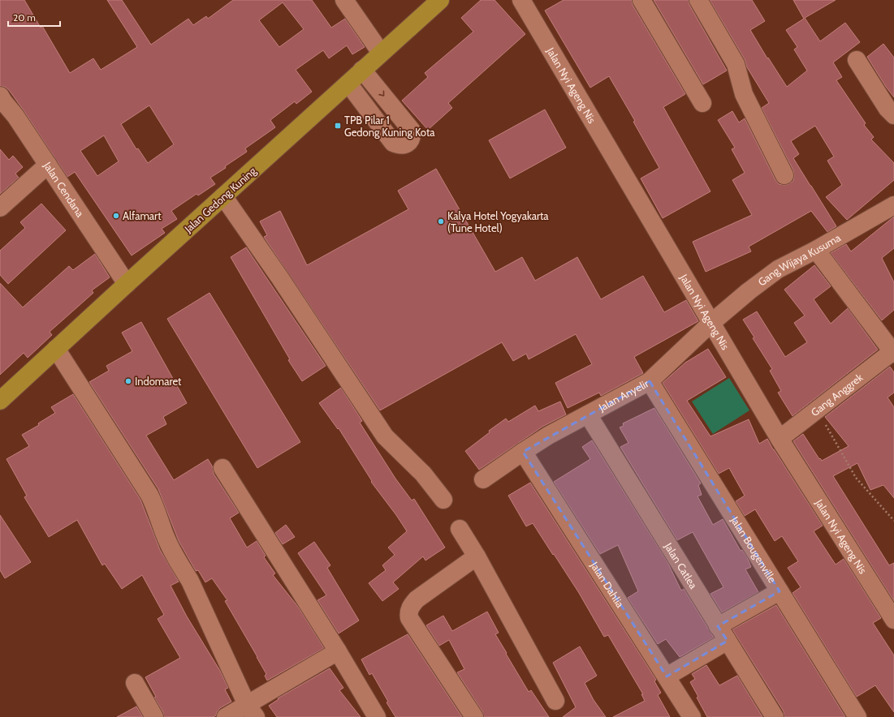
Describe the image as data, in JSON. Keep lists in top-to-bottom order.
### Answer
{
  "streets": {
    "main road": ["Jalan Gedong Kuning"],
    "street": [
      "Jalan Nyi Ageng Nis",
      "Jalan Cendana",
      "Gang Wijaya Kusuma",
      "Gang Anggrek",
      "Jalan Anyelir",
      "Jalan Bougenville",
      "Jalan Catlea",
      "Jalan Dahlia"
    ]
  },
  "crossings": [
    ["Jalan Nyi Ageng Nis", "Gang Wijaya Kusuma"],
    ["Jalan Nyi Ageng Nis", "Gang Anggrek"],
    ["Jalan Nyi Ageng Nis", "Jalan Anyelir"],
    ["Jalan Cendana", "Jalan Gedong Kuning"],
    ["Gang Wijaya Kusuma", "Jalan Anyelir"],
    ["Jalan Anyelir", "Jalan Bougenville"],
    ["Jalan Anyelir", "Jalan Catlea"],
    ["Jalan Anyelir", "Jalan Dahlia"]
  ],
  "places": {
    "transit": ["TPB Pilar 1 Gedong Kuning Kota"],
    "other": ["Alfamart", "Kalya Hotel Yogyakarta (Tune Hotel)", "Indomaret"]
  },
  "scale_bar": "20 m"
}
